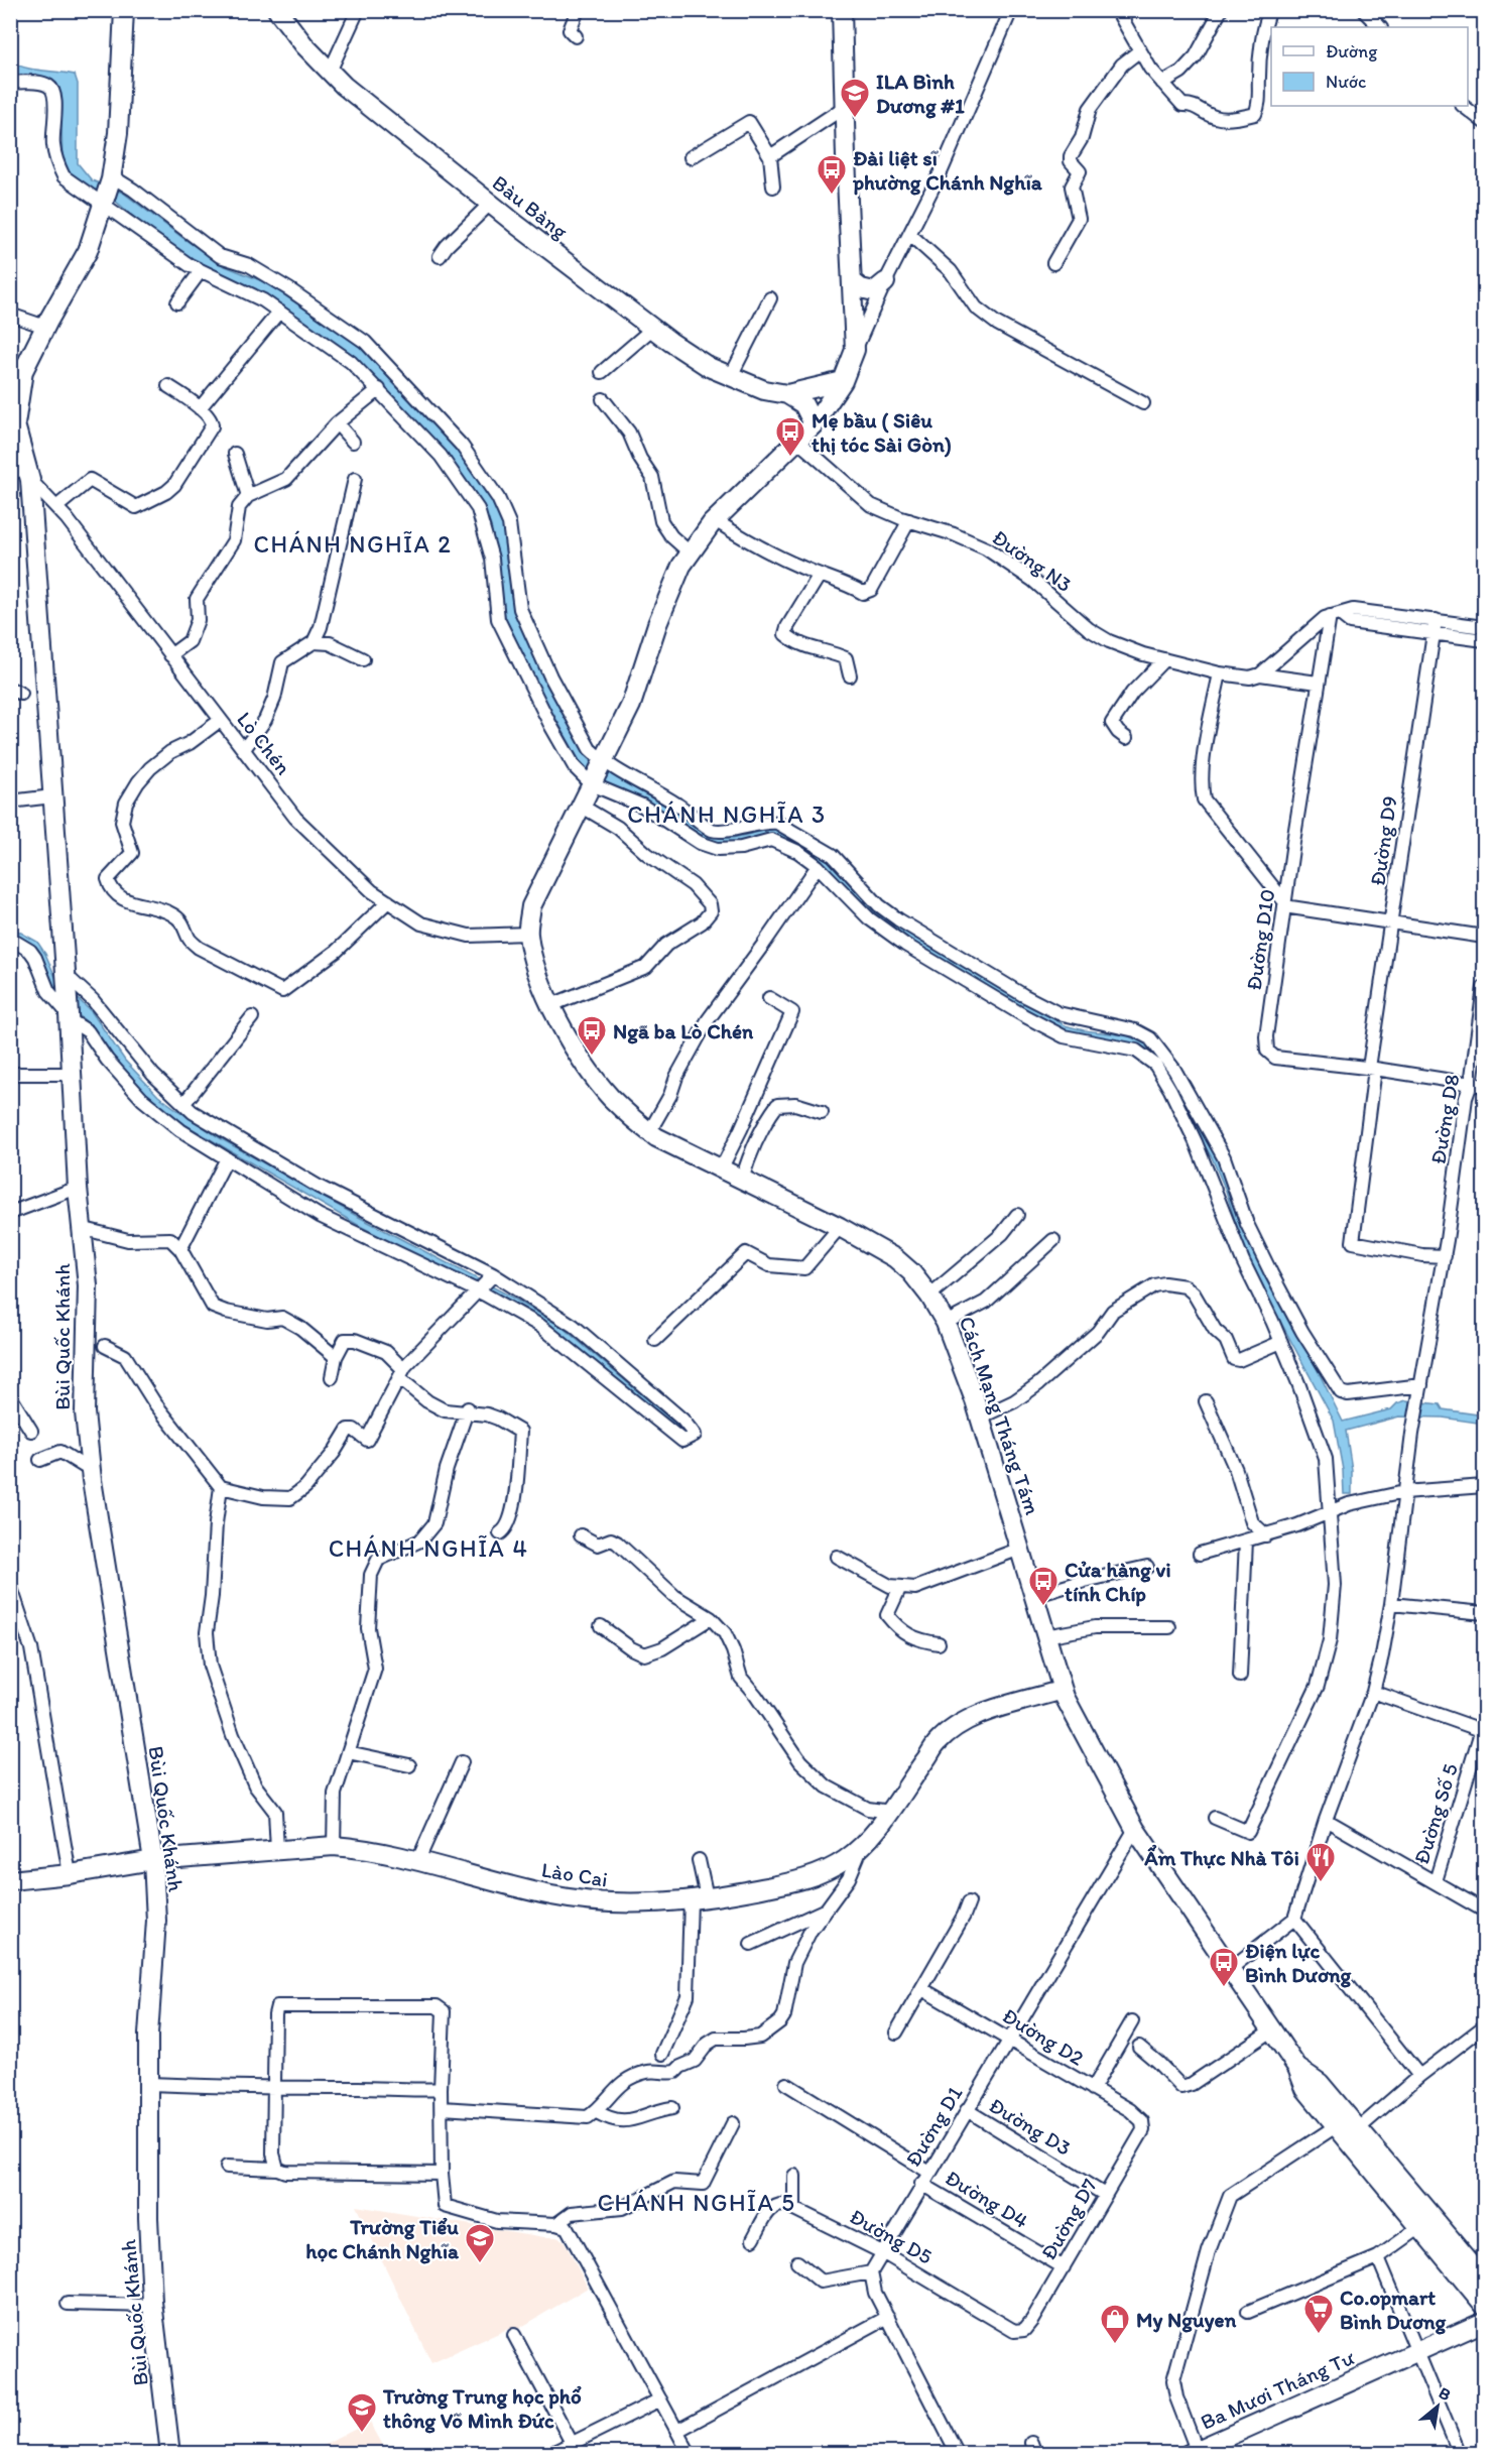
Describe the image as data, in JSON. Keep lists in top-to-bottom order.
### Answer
{
  "streets": {
    "street": [
      "Bàu Bàng",
      "Đường N3",
      "Lò Chén",
      "Đường D9",
      "Đường D10",
      "Đường D8",
      "Bùi Quốc Khánh",
      "Cách Mạng Tháng Tám",
      "Đường Số 5",
      "Lào Cai",
      "Đường D2",
      "Đường D1",
      "Đường D3",
      "Đường D4",
      "Đường D7",
      "Đường D5",
      "Ba Mươi Tháng Tư"
    ]
  },
  "crossings": [
    ["Đường N3", "Đường D10"],
    ["Lò Chén", "Bùi Quốc Khánh"],
    ["Lò Chén", "Cách Mạng Tháng Tám"],
    ["Đường D9", "Đường D10"],
    ["Đường D9", "Đường D8"],
    ["Đường D10", "Đường D8"],
    ["Bùi Quốc Khánh", "Lào Cai"],
    ["Cách Mạng Tháng Tám", "Lào Cai"],
    ["Cách Mạng Tháng Tám", "Đường D1"],
    ["Đường D2", "Đường D1"],
    ["Đường D2", "Đường D7"],
    ["Đường D1", "Đường D3"],
    ["Đường D1", "Đường D4"],
    ["Đường D1", "Đường D5"],
    ["Đường D3", "Đường D7"],
    ["Đường D4", "Đường D7"],
    ["Đường D7", "Đường D5"]
  ],
  "districts": [
    "CHÁNH NGHĨA 2",
    "CHÁNH NGHĨA 3",
    "CHÁNH NGHĨA 4",
    "CHÁNH NGHĨA 5"
  ],
  "places": {
    "school or university": ["ILA Bình Dương #1", "Trường Tiểu học Chánh Nghĩa", "Trường Trung học phổ thông Võ Mình Đức"],
    "bus stop": [
      "Đài liệt sĩ phường Chánh Nghĩa",
      "Mẹ bầu ( Siêu thị tóc Sài Gòn)",
      "Ngã ba Lò Chén",
      "Cửa hàng vi tính Chíp",
      "Điện lực Bình Dương"
    ],
    "restaurant": ["Ẩm Thực Nhà Tôi"],
    "supermarket": ["Co.opmart Bình Dương"],
    "shop": ["My Nguyen"]
  },
  "legend": ["Đường", "Nước"],
  "north": "top right"
}
